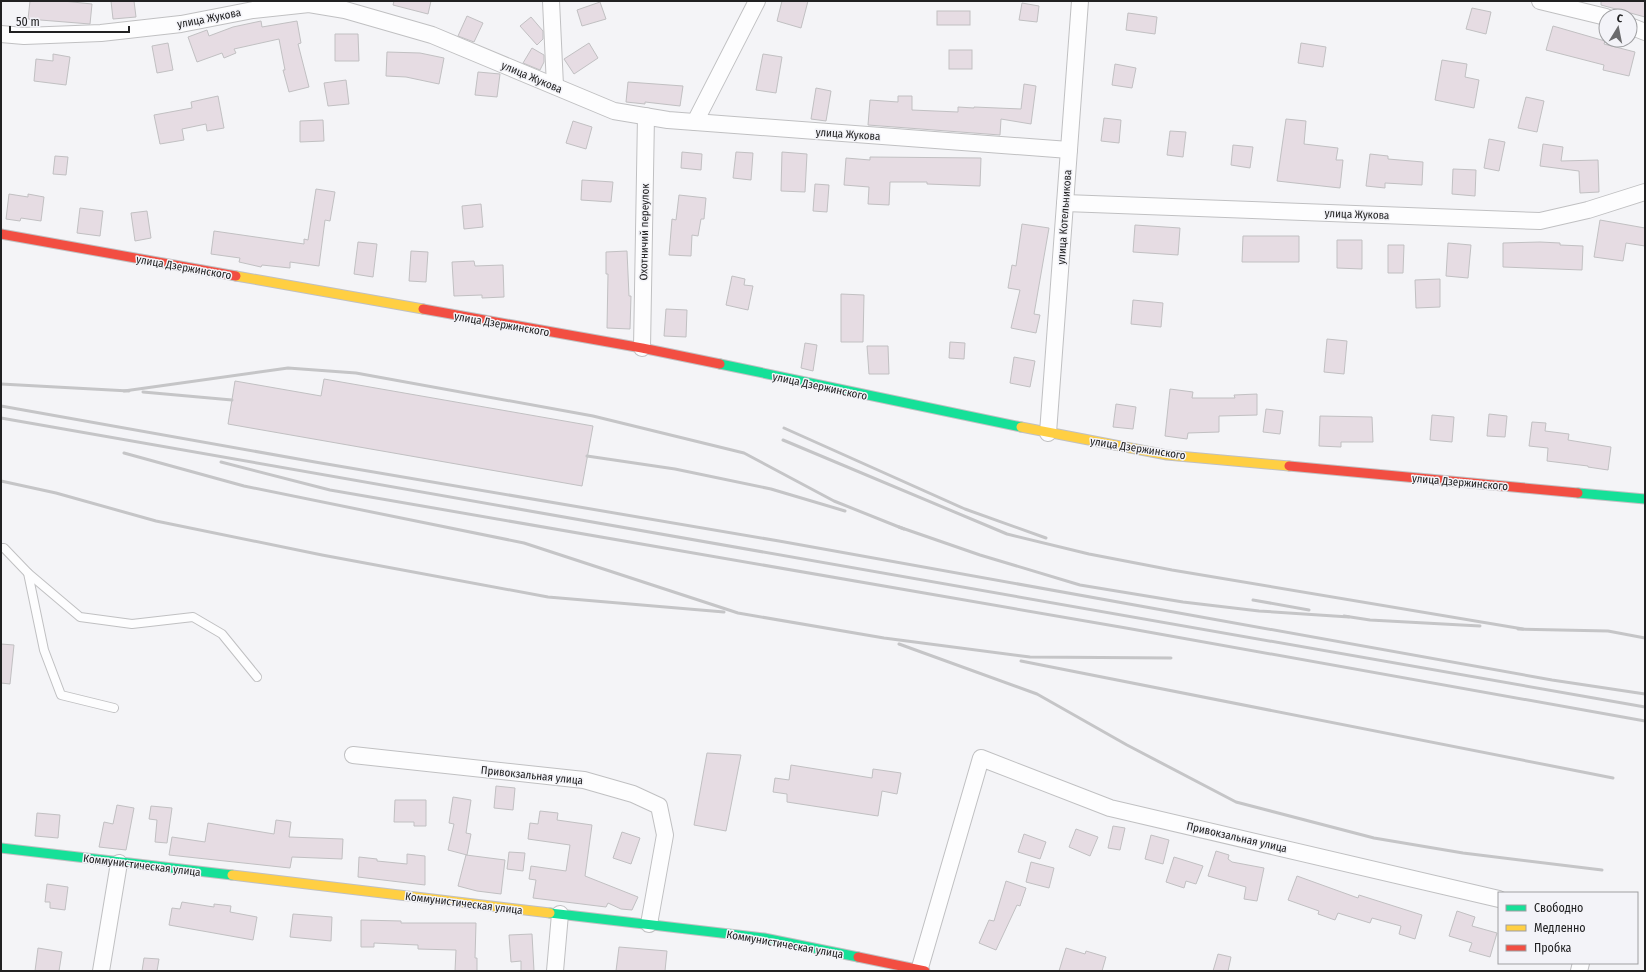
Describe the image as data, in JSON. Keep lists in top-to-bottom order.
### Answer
{
  "streets": {
    "street": [
      "улица Жукова",
      "улица Котельникова",
      "Охотничий переулок",
      "улица Дзержинского",
      "Привокзальная улица",
      "Коммунистическая улица"
    ]
  },
  "crossings": [
    ["улица Жукова", "улица Котельникова"],
    ["улица Жукова", "Охотничий переулок"],
    ["улица Котельникова", "улица Дзержинского"],
    ["Охотничий переулок", "улица Дзержинского"],
    ["Привокзальная улица", "Коммунистическая улица"]
  ],
  "legend": ["Свободно", "Медленно", "Пробка"],
  "scale_bar": "50 m",
  "north": "top"
}
